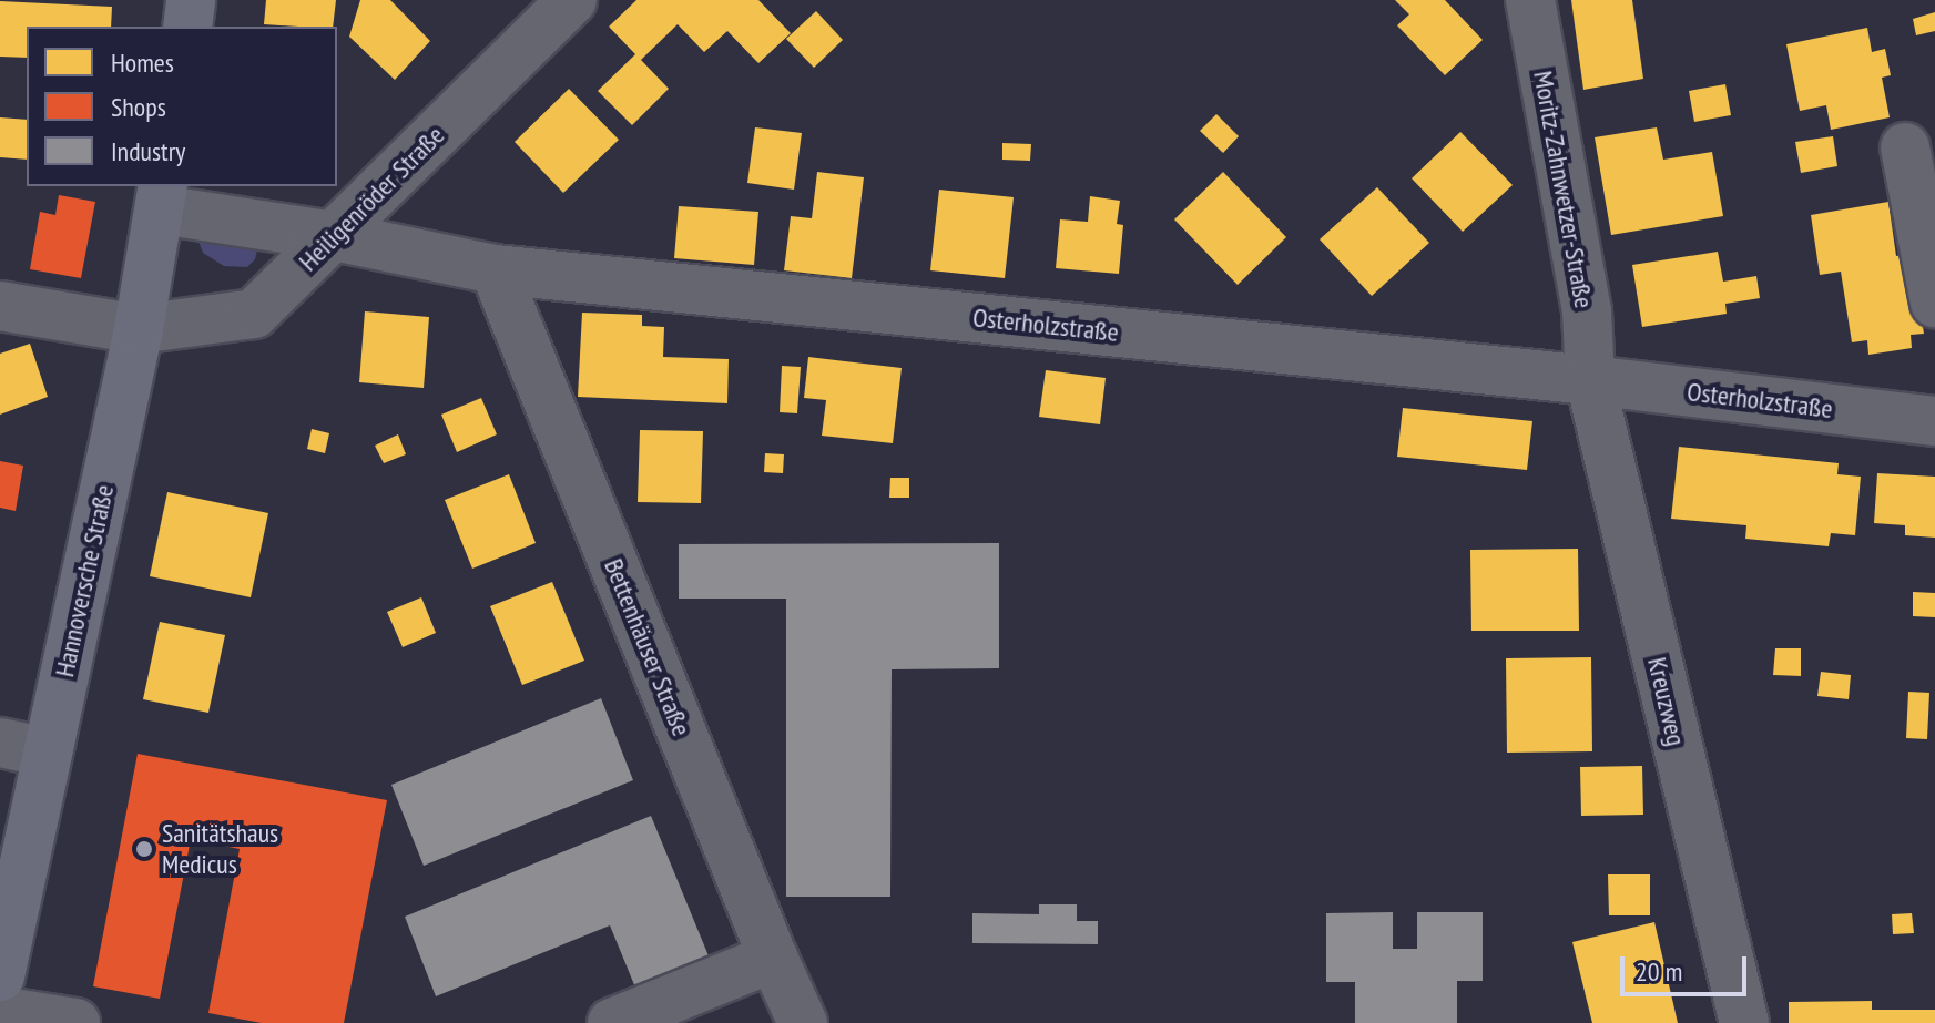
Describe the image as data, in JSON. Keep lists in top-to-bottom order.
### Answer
{
  "streets": {
    "main road": ["Hannoversche Straße"],
    "street": [
      "Moritz-Zahnwetzer-Straße",
      "Heiligenröder Straße",
      "Osterholzstraße",
      "Bettenhäuser Straße",
      "Kreuzweg"
    ]
  },
  "crossings": [
    ["Moritz-Zahnwetzer-Straße", "Osterholzstraße"],
    ["Moritz-Zahnwetzer-Straße", "Kreuzweg"],
    ["Heiligenröder Straße", "Osterholzstraße"],
    ["Heiligenröder Straße", "Hannoversche Straße"],
    ["Osterholzstraße", "Hannoversche Straße"],
    ["Osterholzstraße", "Bettenhäuser Straße"],
    ["Osterholzstraße", "Kreuzweg"]
  ],
  "places": ["Sanitätshaus Medicus"],
  "legend": ["Homes", "Shops", "Industry"],
  "scale_bar": "20 m"
}
